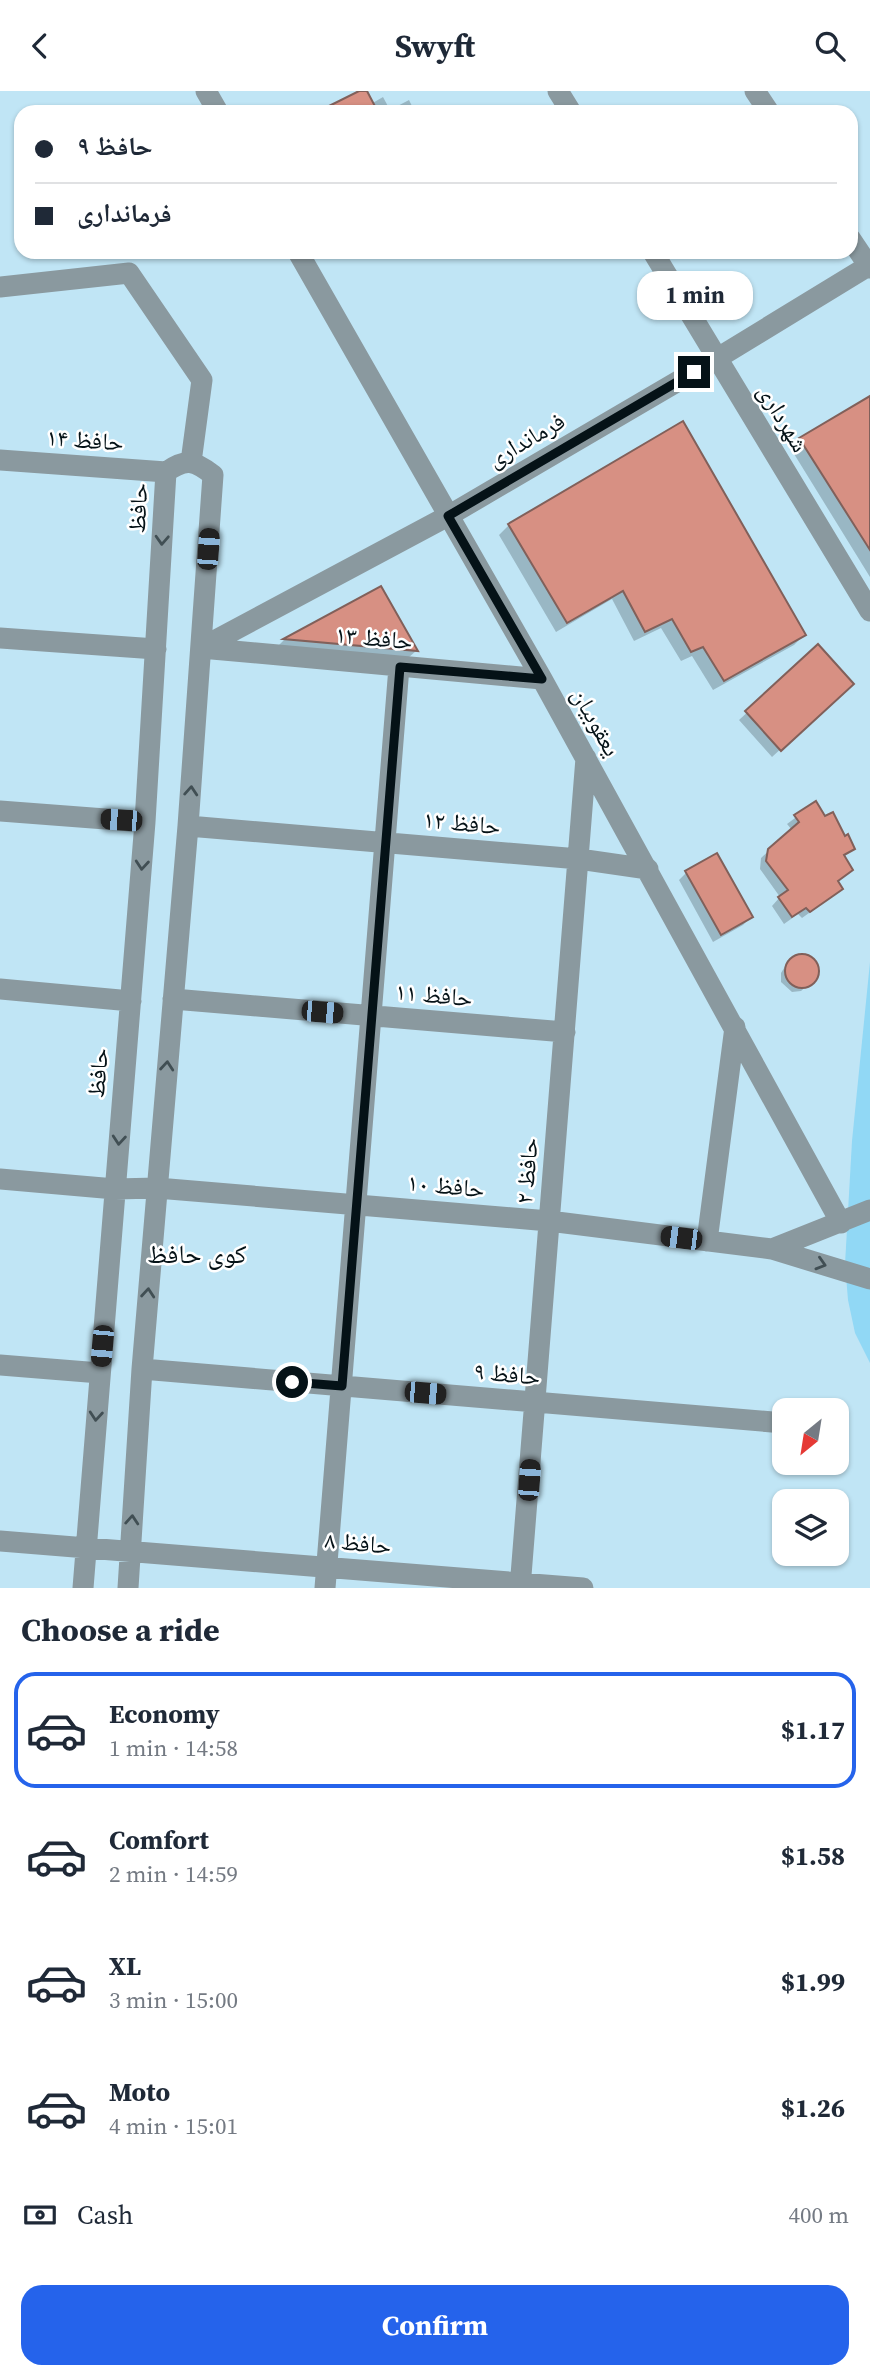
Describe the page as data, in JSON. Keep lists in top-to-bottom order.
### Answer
{
  "streets": {
    "street": [
      "شهرداری",
      "حافظ ۱۴",
      "فرمانداری",
      "حافظ",
      "حافظ ۱۳",
      "یعقوبیان",
      "حافظ ۱۲",
      "حافظ ۱۱",
      "حافظ ۲",
      "حافظ ۱۰",
      "حافظ ۹",
      "حافظ ۸"
    ]
  },
  "crossings": [
    ["شهرداری", "فرمانداری"],
    ["حافظ ۱۴", "حافظ"],
    ["فرمانداری", "حافظ ۱۳"],
    ["فرمانداری", "یعقوبیان"],
    ["حافظ", "حافظ ۱۰"],
    ["حافظ", "حافظ ۸"],
    ["حافظ ۱۳", "یعقوبیان"],
    ["یعقوبیان", "حافظ ۱۲"],
    ["یعقوبیان", "حافظ ۲"],
    ["حافظ ۱۲", "حافظ ۲"],
    ["حافظ ۱۱", "حافظ ۲"],
    ["حافظ ۲", "حافظ ۱۰"],
    ["حافظ ۲", "حافظ ۹"],
    ["حافظ ۲", "حافظ ۸"]
  ],
  "districts": ["کوی حافظ"],
  "north": "bottom left",
  "page": {
    "header": "Swyft",
    "banner": ["حافظ ۹", "فرمانداری"],
    "bubble": "1 min",
    "heading": "Choose a ride",
    "list": [
      {
        "name": "Economy",
        "note": "1 min · 14:58",
        "value": "$1.17"
      },
      {
        "name": "Comfort",
        "note": "2 min · 14:59",
        "value": "$1.58"
      },
      {
        "name": "XL",
        "note": "3 min · 15:00",
        "value": "$1.99"
      },
      {
        "name": "Moto",
        "note": "4 min · 15:01",
        "value": "$1.26"
      }
    ],
    "pay": ["Cash", "400 m"],
    "buttons": "Confirm"
  }
}
